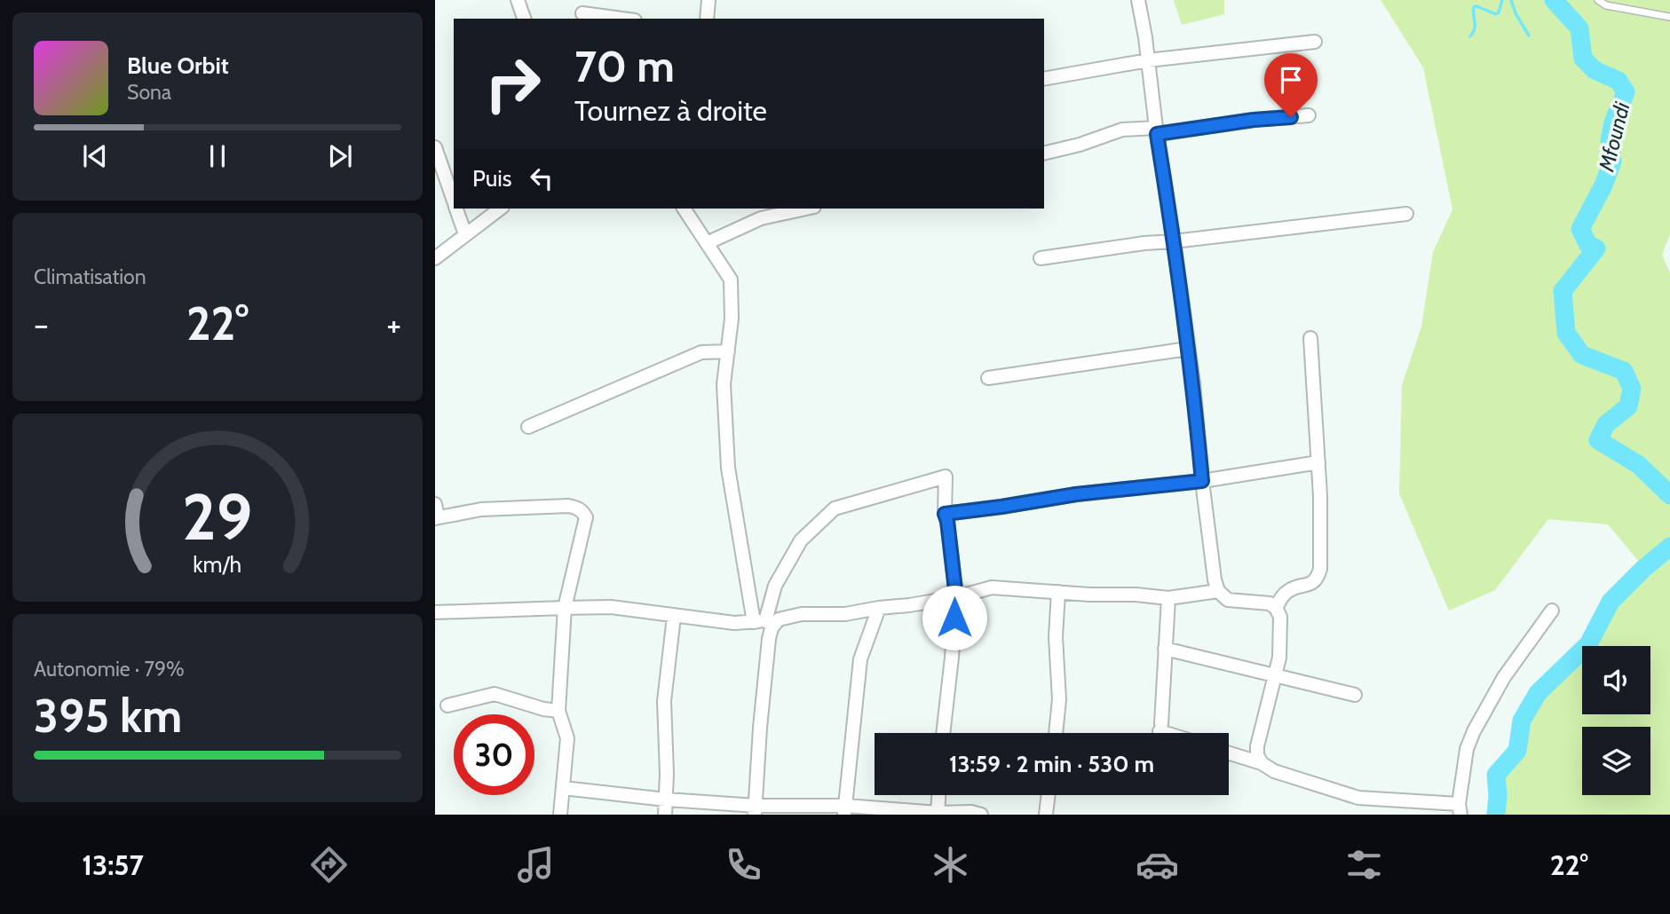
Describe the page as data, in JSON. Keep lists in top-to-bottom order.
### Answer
{
  "water": ["Mfoundi"],
  "page": {
    "turn": ["70 m", "Tournez à droite"],
    "song": ["Blue Orbit", "Sona"],
    "then": "Puis",
    "tile": [
      "Climatisation",
      ["Autonomie · 79%", "395 km"]
    ],
    "heat": ["−", "22°", "+"],
    "limit": "30",
    "trip": "13:59 · 2 min · 530 m",
    "tabs": ["13:57", "22°"],
    "gauge": ["29", "km/h"]
  }
}
